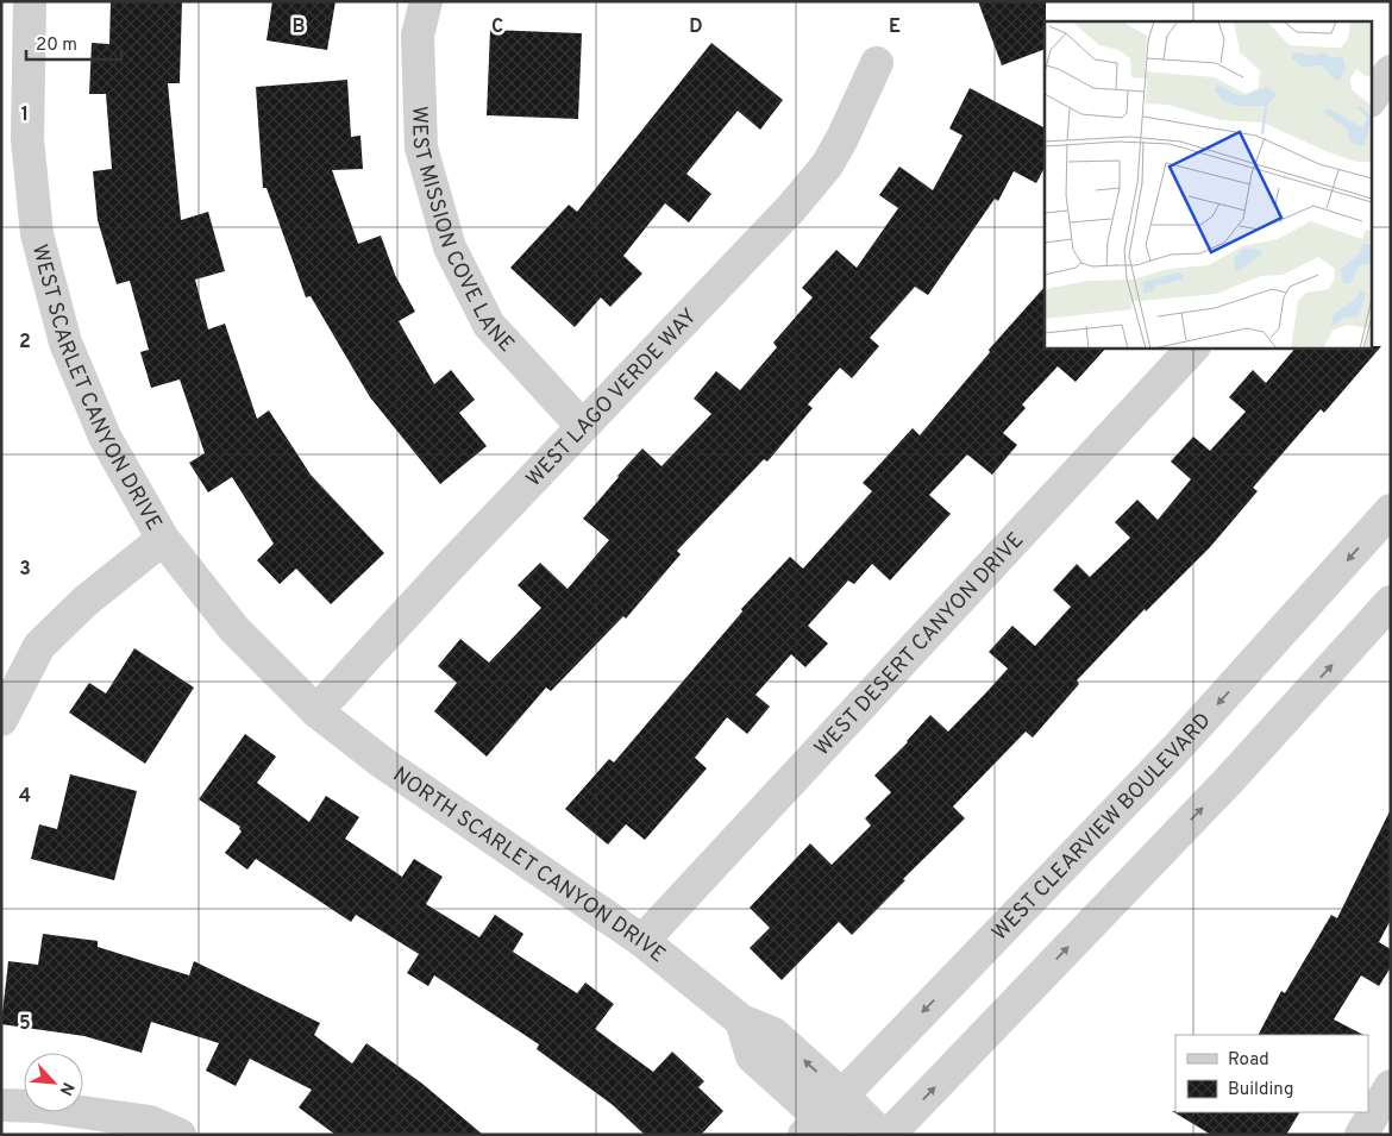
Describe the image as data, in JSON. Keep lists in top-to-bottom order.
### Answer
{
  "streets": {
    "street": [
      "WEST MISSION COVE LANE",
      "WEST SCARLET CANYON DRIVE",
      "WEST LAGO VERDE WAY",
      "WEST DESERT CANYON DRIVE",
      "WEST CLEARVIEW BOULEVARD",
      "NORTH SCARLET CANYON DRIVE"
    ]
  },
  "crossings": [
    ["WEST MISSION COVE LANE", "WEST LAGO VERDE WAY"],
    ["WEST SCARLET CANYON DRIVE", "WEST LAGO VERDE WAY"],
    ["WEST SCARLET CANYON DRIVE", "NORTH SCARLET CANYON DRIVE"],
    ["WEST LAGO VERDE WAY", "NORTH SCARLET CANYON DRIVE"],
    ["WEST DESERT CANYON DRIVE", "NORTH SCARLET CANYON DRIVE"],
    ["WEST CLEARVIEW BOULEVARD", "NORTH SCARLET CANYON DRIVE"]
  ],
  "legend": ["Road", "Building"],
  "scale_bar": "20 m",
  "north": "bottom right",
  "grid": {
    "columns": [
      "B",
      "C",
      "D",
      "E"
    ],
    "rows": [
      "1",
      "2",
      "3",
      "4",
      "5"
    ]
  }
}
